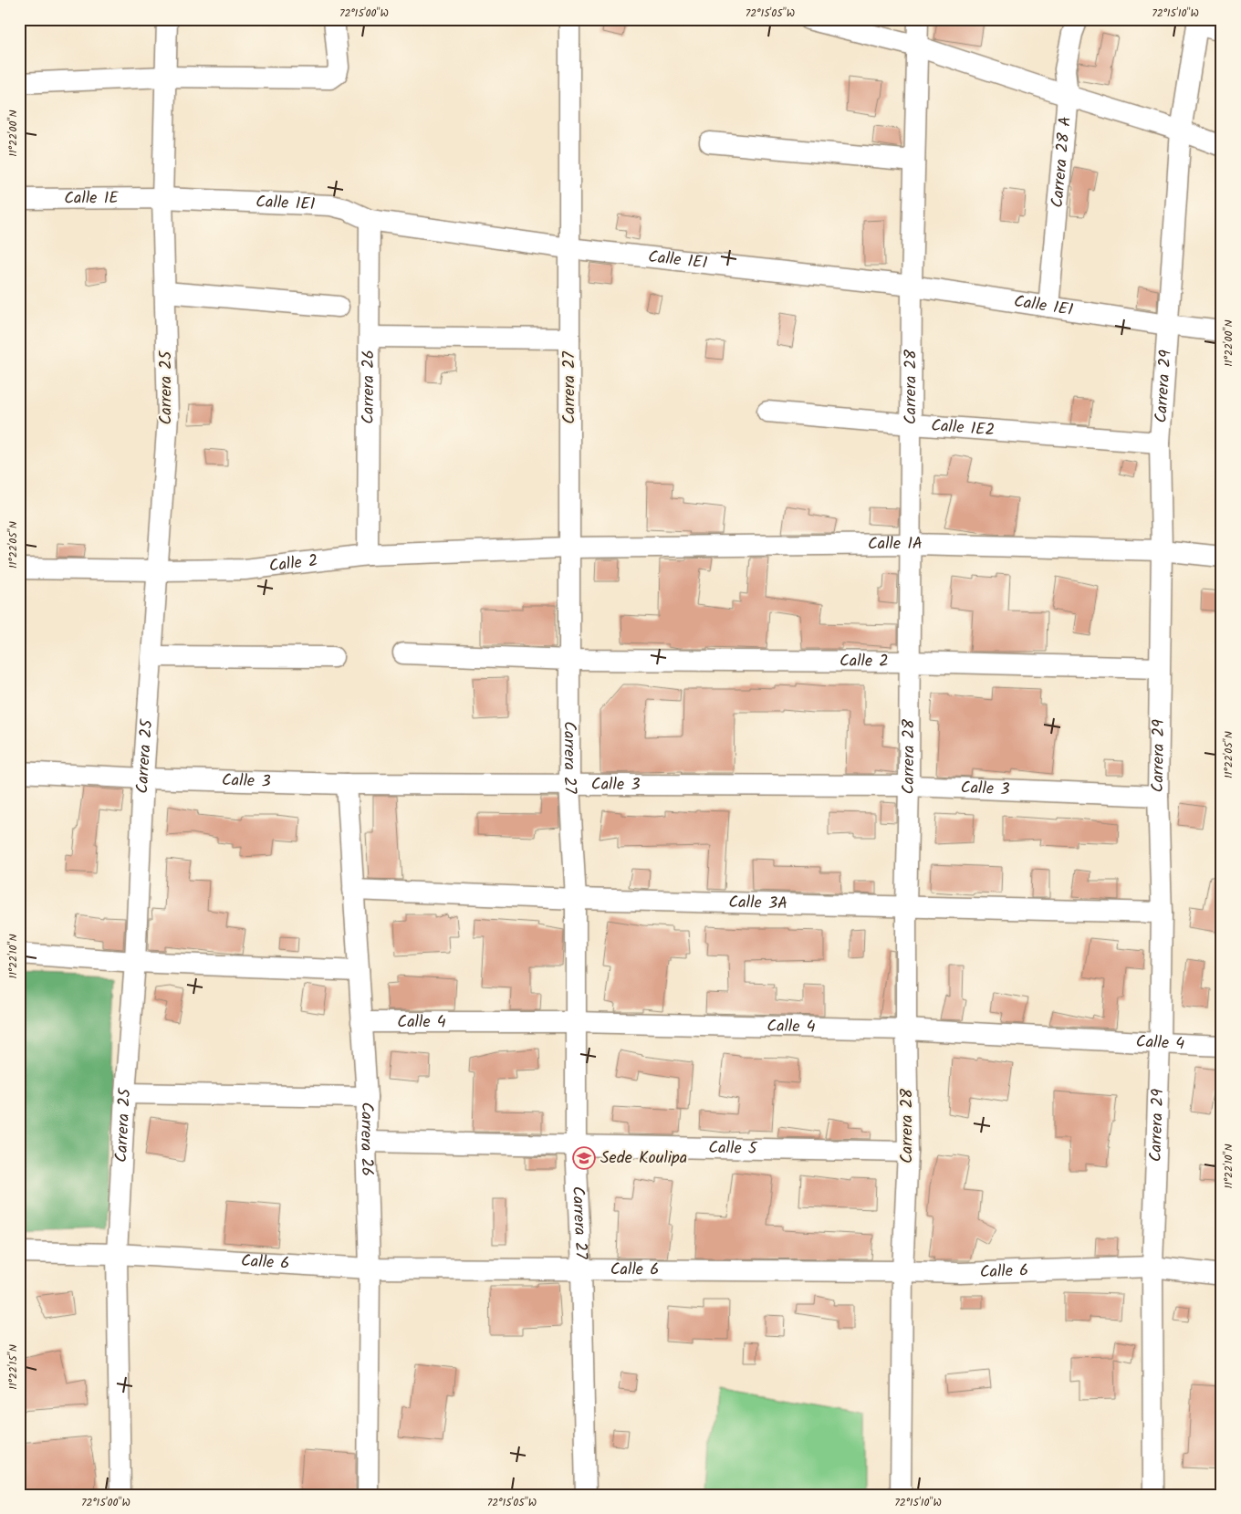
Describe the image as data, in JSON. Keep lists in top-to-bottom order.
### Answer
{
  "streets": {
    "street": [
      "Carrera 28 A",
      "Calle 1E",
      "Calle 1E1",
      "Carrera 29",
      "Carrera 25",
      "Carrera 26",
      "Carrera 27",
      "Carrera 28",
      "Calle 1E2",
      "Calle 1A",
      "Calle 2",
      "Calle 3",
      "Calle 3A",
      "Calle 4",
      "Calle 5",
      "Calle 6"
    ]
  },
  "crossings": [
    ["Carrera 28 A", "Calle 1E1"],
    ["Calle 1E", "Calle 1E1"],
    ["Calle 1E", "Carrera 25"],
    ["Calle 1E1", "Carrera 29"],
    ["Calle 1E1", "Carrera 25"],
    ["Calle 1E1", "Carrera 26"],
    ["Calle 1E1", "Carrera 27"],
    ["Calle 1E1", "Carrera 28"],
    ["Carrera 29", "Calle 1E2"],
    ["Carrera 29", "Calle 1A"],
    ["Carrera 29", "Calle 2"],
    ["Carrera 29", "Calle 3"],
    ["Carrera 29", "Calle 3A"],
    ["Carrera 29", "Calle 4"],
    ["Carrera 29", "Calle 6"],
    ["Carrera 25", "Calle 2"],
    ["Carrera 25", "Calle 3"],
    ["Carrera 25", "Calle 6"],
    ["Carrera 26", "Calle 2"],
    ["Carrera 26", "Calle 3"],
    ["Carrera 26", "Calle 3A"],
    ["Carrera 26", "Calle 4"],
    ["Carrera 26", "Calle 5"],
    ["Carrera 26", "Calle 6"],
    ["Carrera 27", "Calle 1A"],
    ["Carrera 27", "Calle 2"],
    ["Carrera 27", "Calle 3"],
    ["Carrera 27", "Calle 3A"],
    ["Carrera 27", "Calle 4"],
    ["Carrera 27", "Calle 5"],
    ["Carrera 27", "Calle 6"],
    ["Carrera 28", "Calle 1E2"],
    ["Carrera 28", "Calle 1A"],
    ["Carrera 28", "Calle 2"],
    ["Carrera 28", "Calle 3"],
    ["Carrera 28", "Calle 3A"],
    ["Carrera 28", "Calle 4"],
    ["Carrera 28", "Calle 5"],
    ["Carrera 28", "Calle 6"],
    ["Calle 1A", "Calle 2"]
  ],
  "places": {
    "school or university": ["Sede Koulipa"]
  },
  "coordinates": [
    "72°15'00\"W",
    "72°15'05\"W",
    "72°15'10\"W",
    "11°22'00\"N",
    "11°22'05\"N",
    "11°22'10\"N",
    "11°22'15\"N"
  ]
}
